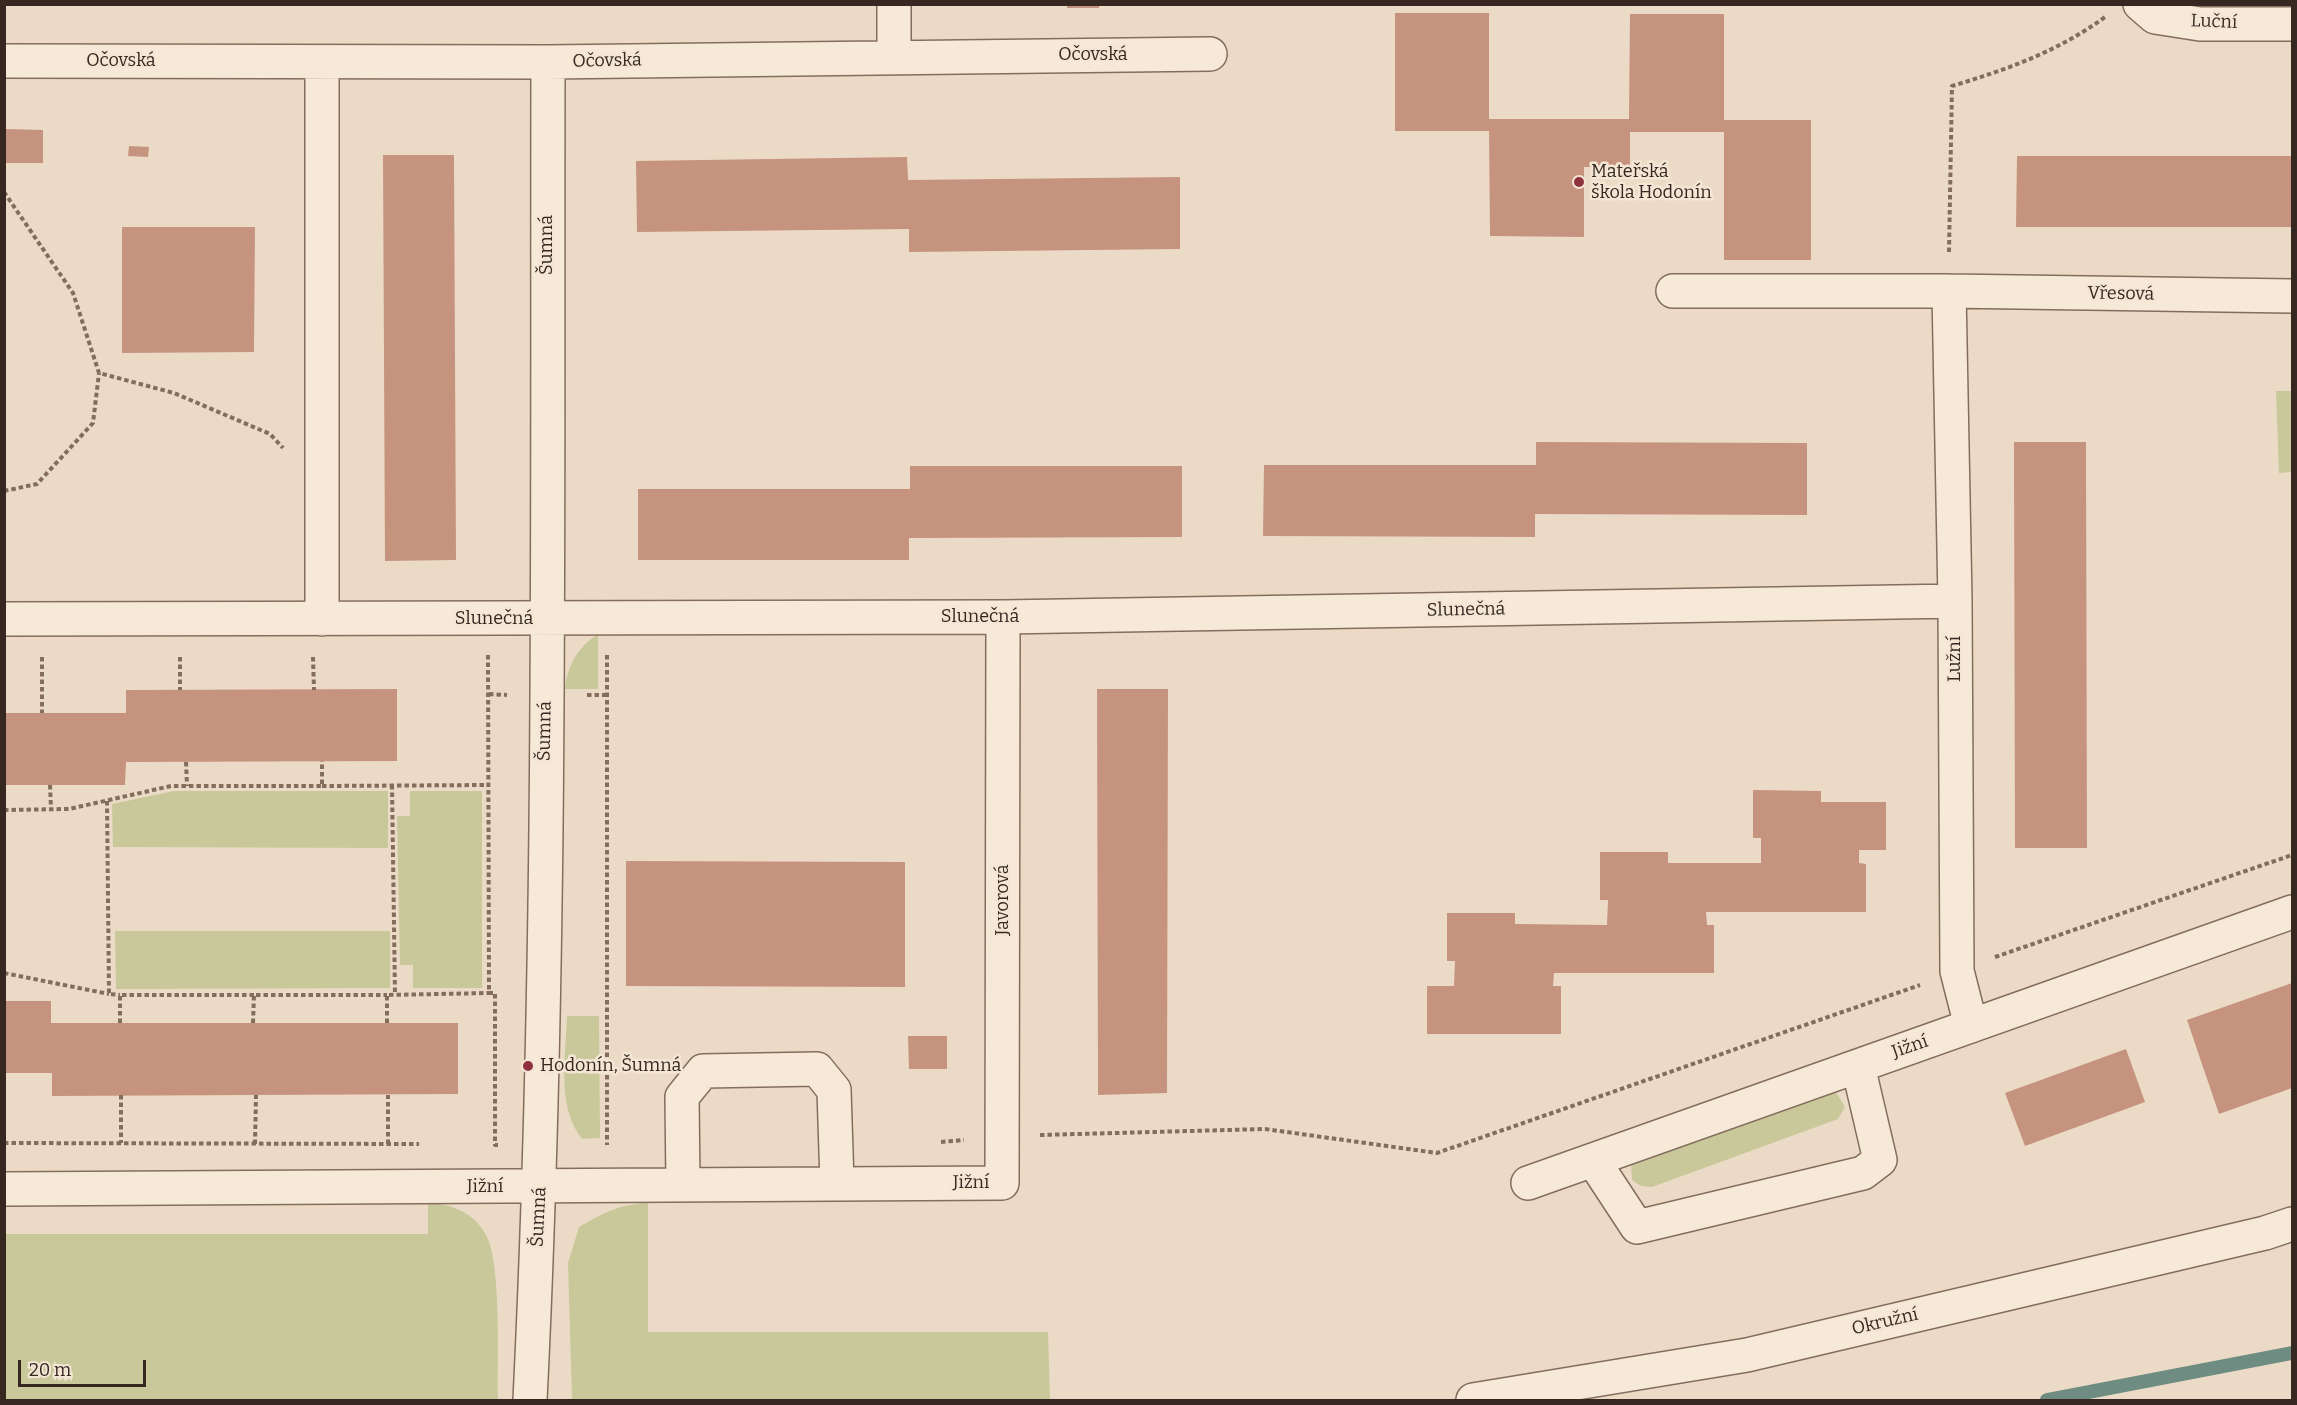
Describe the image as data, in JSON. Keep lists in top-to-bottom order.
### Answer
{
  "streets": {
    "street": [
      "Luční",
      "Očovská",
      "Šumná",
      "Vřesová",
      "Slunečná",
      "Lužní",
      "Javorová",
      "Jižní",
      "Okružní"
    ]
  },
  "crossings": [
    ["Očovská", "Šumná"],
    ["Šumná", "Slunečná"],
    ["Šumná", "Jižní"],
    ["Vřesová", "Lužní"],
    ["Slunečná", "Lužní"],
    ["Slunečná", "Javorová"],
    ["Lužní", "Jižní"],
    ["Javorová", "Jižní"]
  ],
  "places": ["Mateřská škola Hodonín", "Hodonín, Šumná"],
  "scale_bar": "20 m"
}
